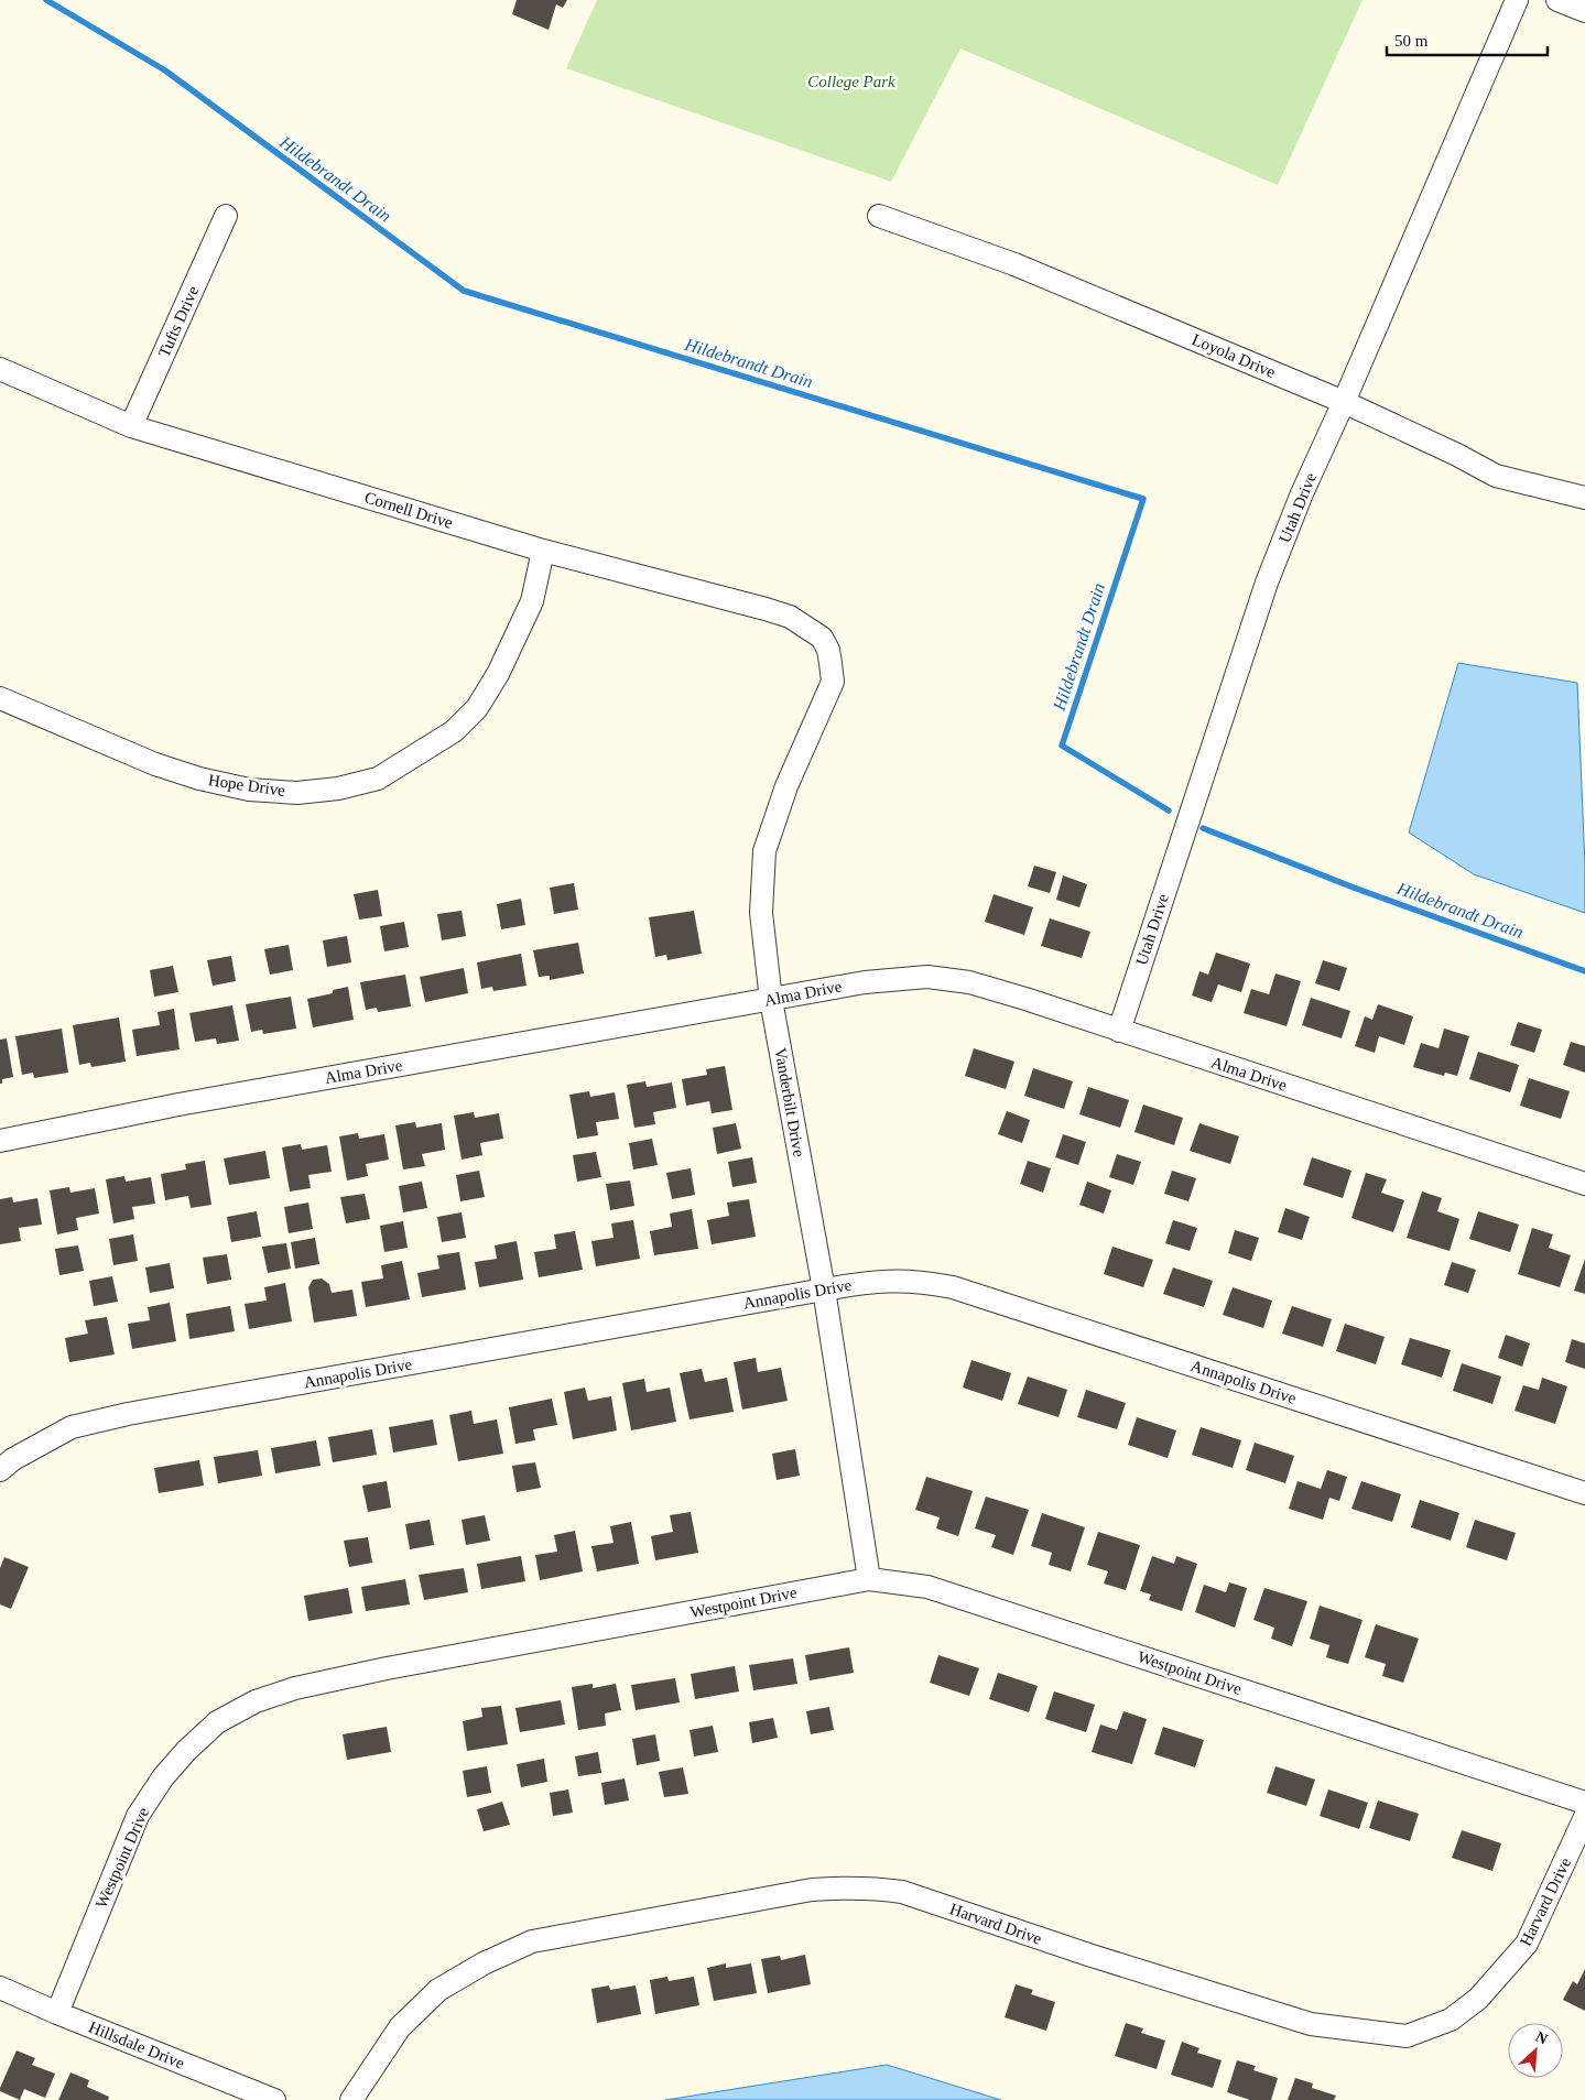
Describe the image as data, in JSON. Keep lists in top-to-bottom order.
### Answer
{
  "streets": {
    "street": [
      "Tufts Drive",
      "Loyola Drive",
      "Utah Drive",
      "Cornell Drive",
      "Hope Drive",
      "Alma Drive",
      "Vanderbilt Drive",
      "Annapolis Drive",
      "Westpoint Drive",
      "Harvard Drive",
      "Hillsdale Drive"
    ]
  },
  "crossings": [
    ["Tufts Drive", "Cornell Drive"],
    ["Loyola Drive", "Utah Drive"],
    ["Utah Drive", "Alma Drive"],
    ["Cornell Drive", "Hope Drive"],
    ["Cornell Drive", "Vanderbilt Drive"],
    ["Alma Drive", "Vanderbilt Drive"],
    ["Vanderbilt Drive", "Annapolis Drive"],
    ["Vanderbilt Drive", "Westpoint Drive"],
    ["Westpoint Drive", "Hillsdale Drive"]
  ],
  "water": ["Hildebrandt Drain"],
  "parks": ["College Park"],
  "scale_bar": "50 m",
  "north": "top right"
}
